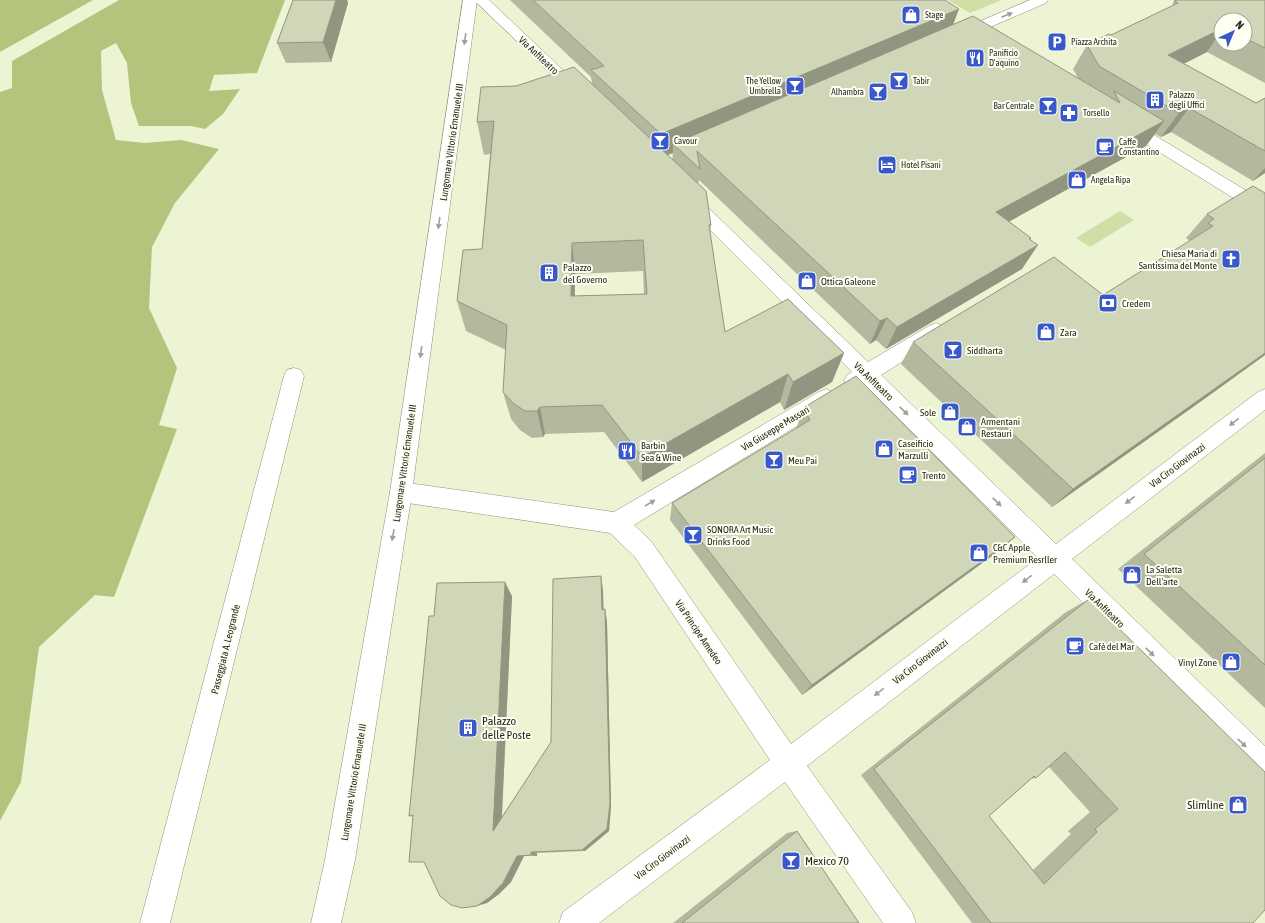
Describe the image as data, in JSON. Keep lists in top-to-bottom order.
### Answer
{
  "streets": {
    "street": [
      "Via Anfiteatro",
      "Lungomare Vittorio Emanuele III",
      "Via Giuseppe Massari",
      "Via Ciro Giovinazzi",
      "Via Principe Amedeo",
      "Passeggiata A. Leogrande"
    ]
  },
  "crossings": [
    ["Via Anfiteatro", "Via Giuseppe Massari"],
    ["Via Anfiteatro", "Via Ciro Giovinazzi"],
    ["Via Giuseppe Massari", "Via Principe Amedeo"],
    ["Via Ciro Giovinazzi", "Via Principe Amedeo"]
  ],
  "one_way": [
    "Via Anfiteatro",
    "Lungomare Vittorio Emanuele III",
    "Via Giuseppe Massari",
    "Via Ciro Giovinazzi"
  ],
  "places": {
    "shop": [
      "Stage",
      "Angela Ripa",
      "Ottica Galeone",
      "Zara",
      "Sole",
      "Armentani Restauri",
      "Caseificio Marzulli",
      "C&C Apple Premium Resrller",
      "La Saletta Dell'arte",
      "Vinyl Zone",
      "Slimline"
    ],
    "parking": ["Piazza Archita"],
    "restaurant": ["Panificio D'aquino", "Barbin Sea & Wine"],
    "bar": [
      "Tabir",
      "The Yellow Umbrella",
      "Alhambra",
      "Bar Centrale",
      "Cavour",
      "Siddharta",
      "Meu Pai",
      "SONORA Art Music Drinks Food",
      "Mexico 70"
    ],
    "building": ["Palazzo degli Uffici", "Palazzo del Governo", "Palazzo delle Poste"],
    "pharmacy": ["Torsello"],
    "cafe": ["Caffe Constantino", "Trento", "Cafè del Mar"],
    "hotel": ["Hotel Pisani"],
    "church": ["Chiesa Maria di Santissima del Monte"],
    "bank": ["Credem"]
  },
  "north": "top right"
}
